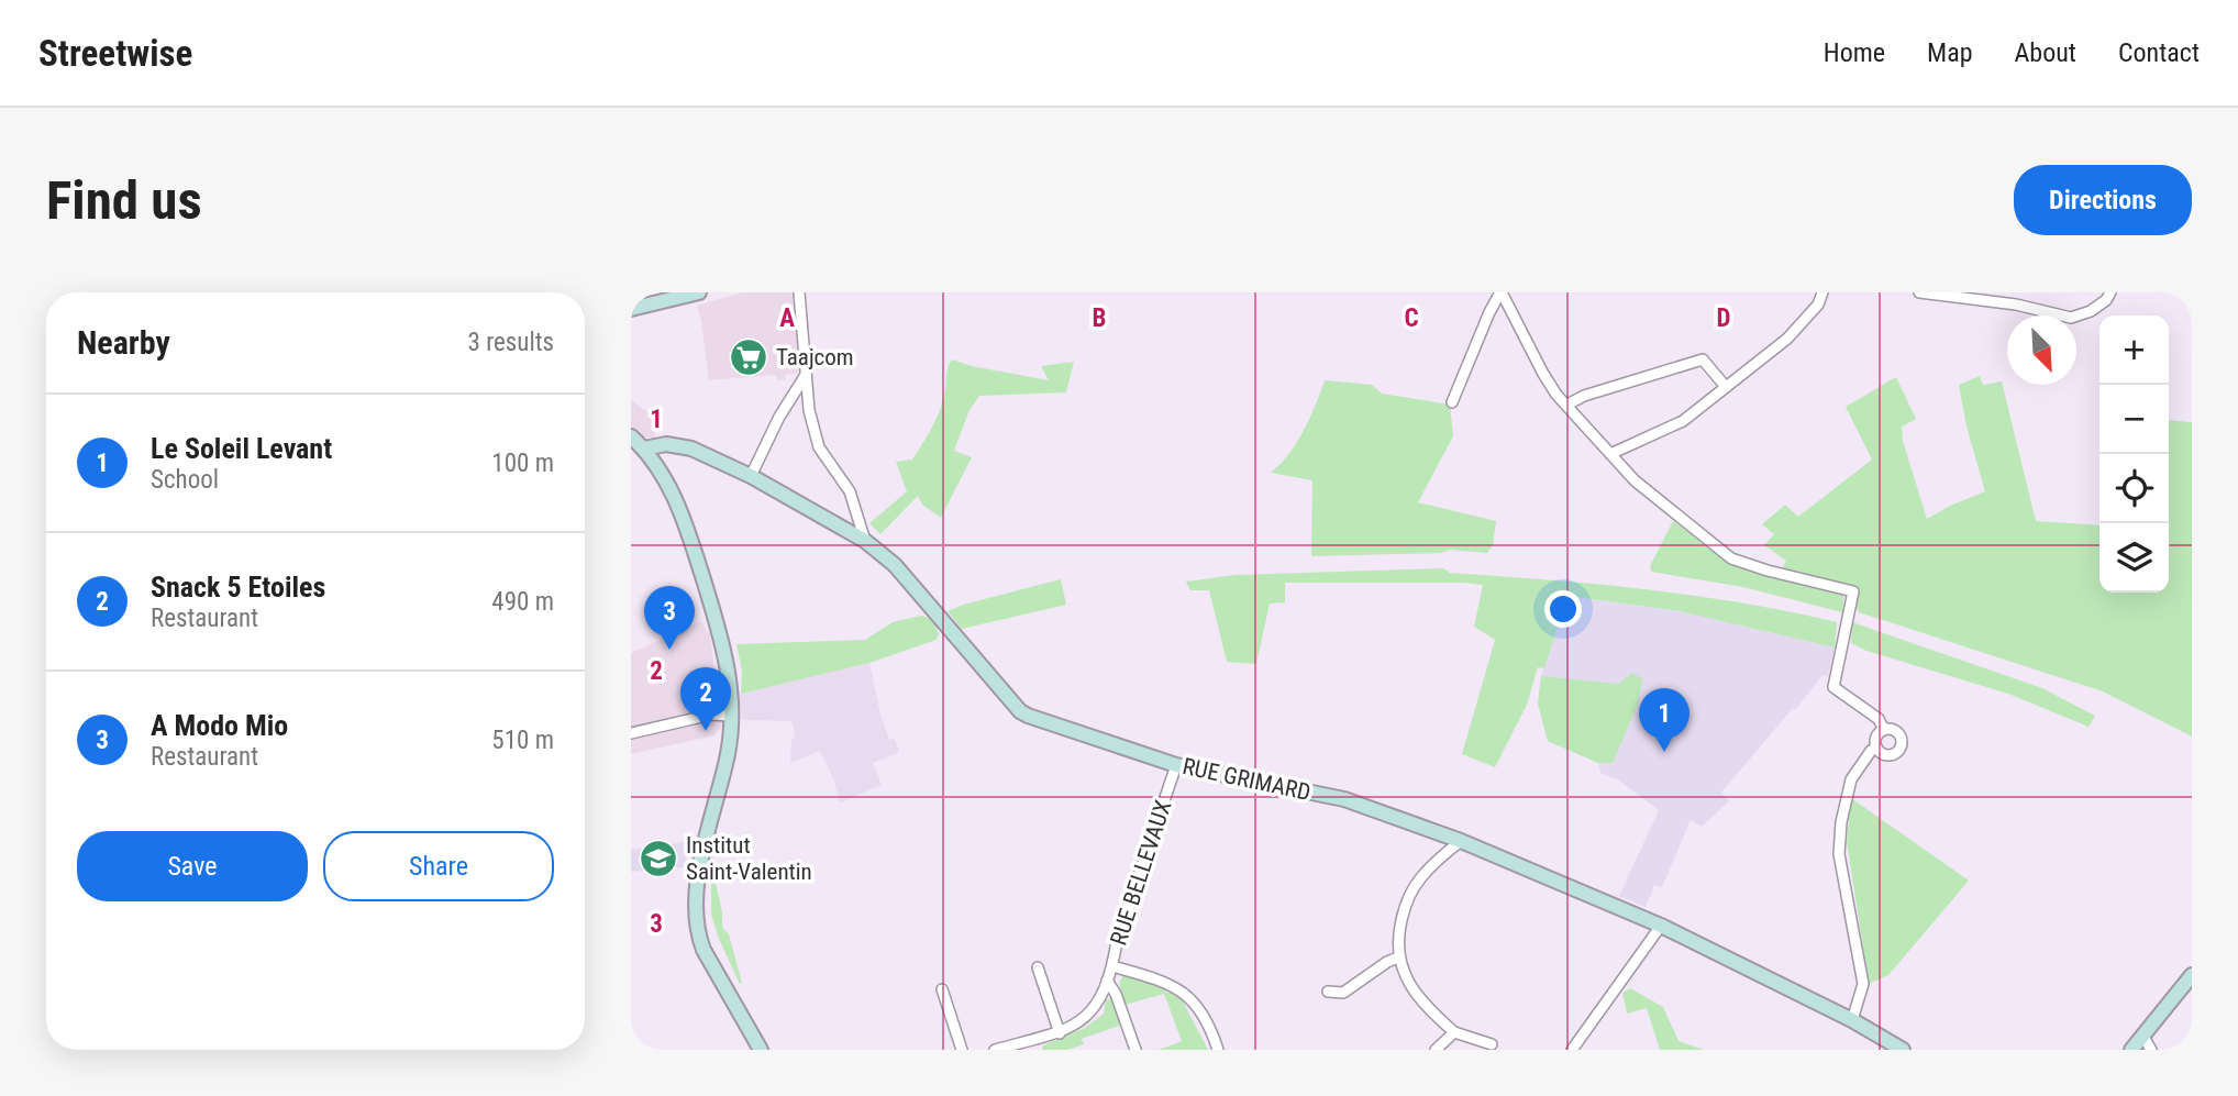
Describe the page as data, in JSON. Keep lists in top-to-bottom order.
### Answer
{
  "streets": {
    "street": ["RUE GRIMARD", "RUE BELLEVAUX"]
  },
  "crossings": [
    ["RUE GRIMARD", "RUE BELLEVAUX"]
  ],
  "places": {
    "supermarket": ["Taajcom"],
    "school or university": ["Institut Saint-Valentin"]
  },
  "north": "bottom right",
  "page": {
    "header": "Streetwise",
    "nav": [
      "Home",
      "Map",
      "About",
      "Contact"
    ],
    "buttons": [
      "Directions",
      ["Save", "Share"]
    ],
    "title": "Find us",
    "heading": ["Nearby", "3 results"],
    "map_buttons": ["+", "−"],
    "list": [
      {
        "mark": "1",
        "name": "Le Soleil Levant",
        "note": "School",
        "value": "100 m"
      },
      {
        "mark": "2",
        "name": "Snack 5 Etoiles",
        "note": "Restaurant",
        "value": "490 m"
      },
      {
        "mark": "3",
        "name": "A Modo Mio",
        "note": "Restaurant",
        "value": "510 m"
      }
    ],
    "pins": ["3", "2", "1"]
  },
  "grid": {
    "columns": [
      "A",
      "B",
      "C",
      "D"
    ],
    "rows": ["1", "2", "3"]
  }
}
